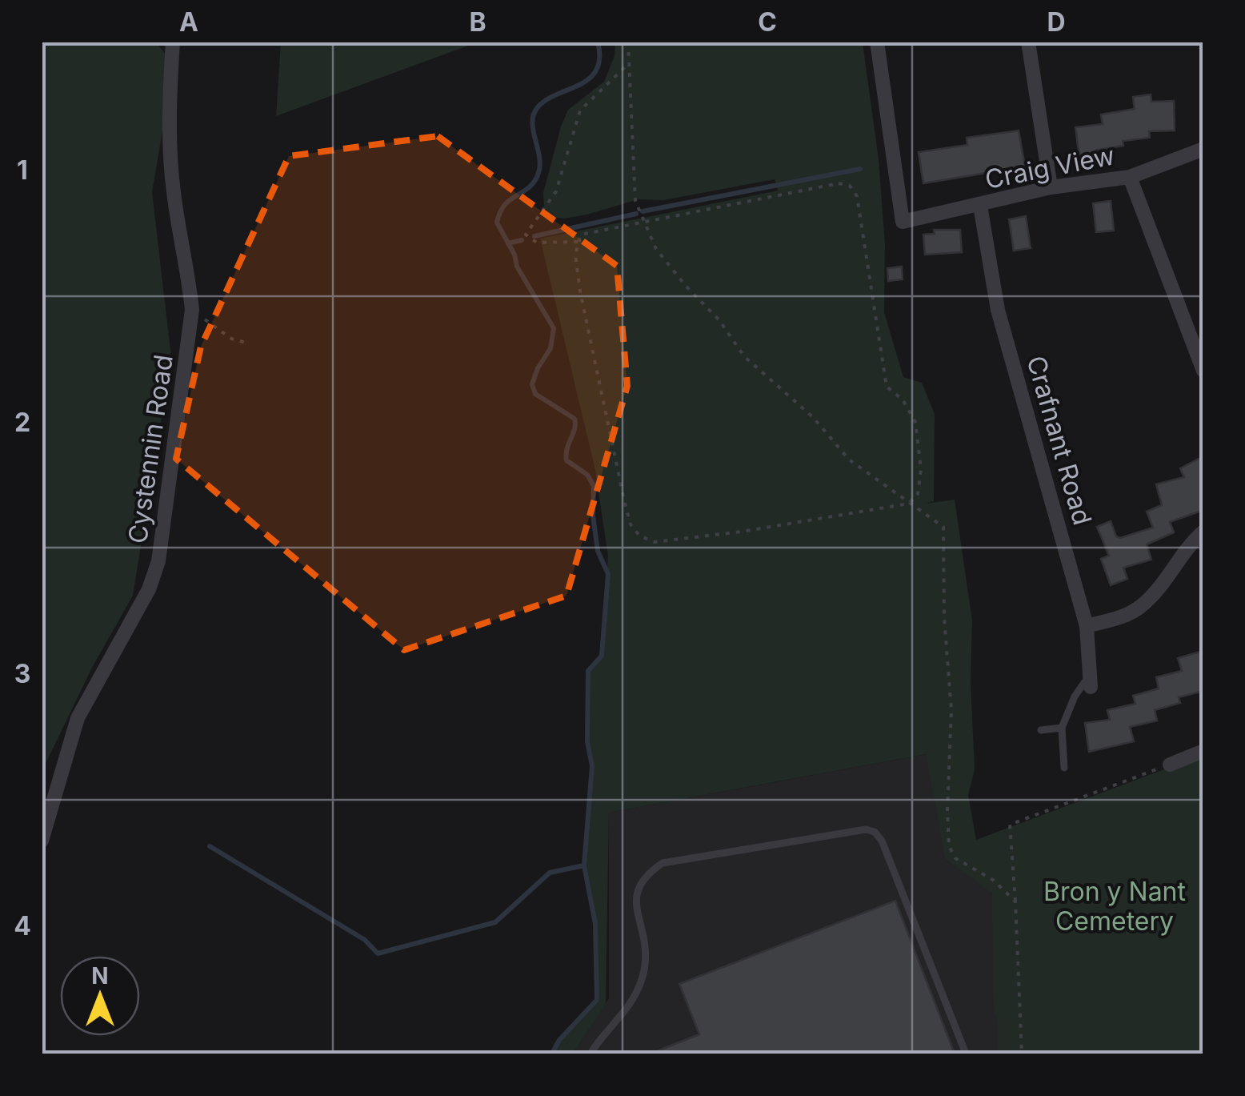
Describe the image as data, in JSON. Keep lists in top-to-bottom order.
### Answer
{
  "streets": {
    "street": ["Craig View", "Crafnant Road", "Cystennin Road"]
  },
  "crossings": [
    ["Craig View", "Crafnant Road"]
  ],
  "parks": ["Bron y Nant Cemetery"],
  "north": "top",
  "grid": {
    "columns": [
      "A",
      "B",
      "C",
      "D"
    ],
    "rows": [
      "1",
      "2",
      "3",
      "4"
    ]
  }
}
